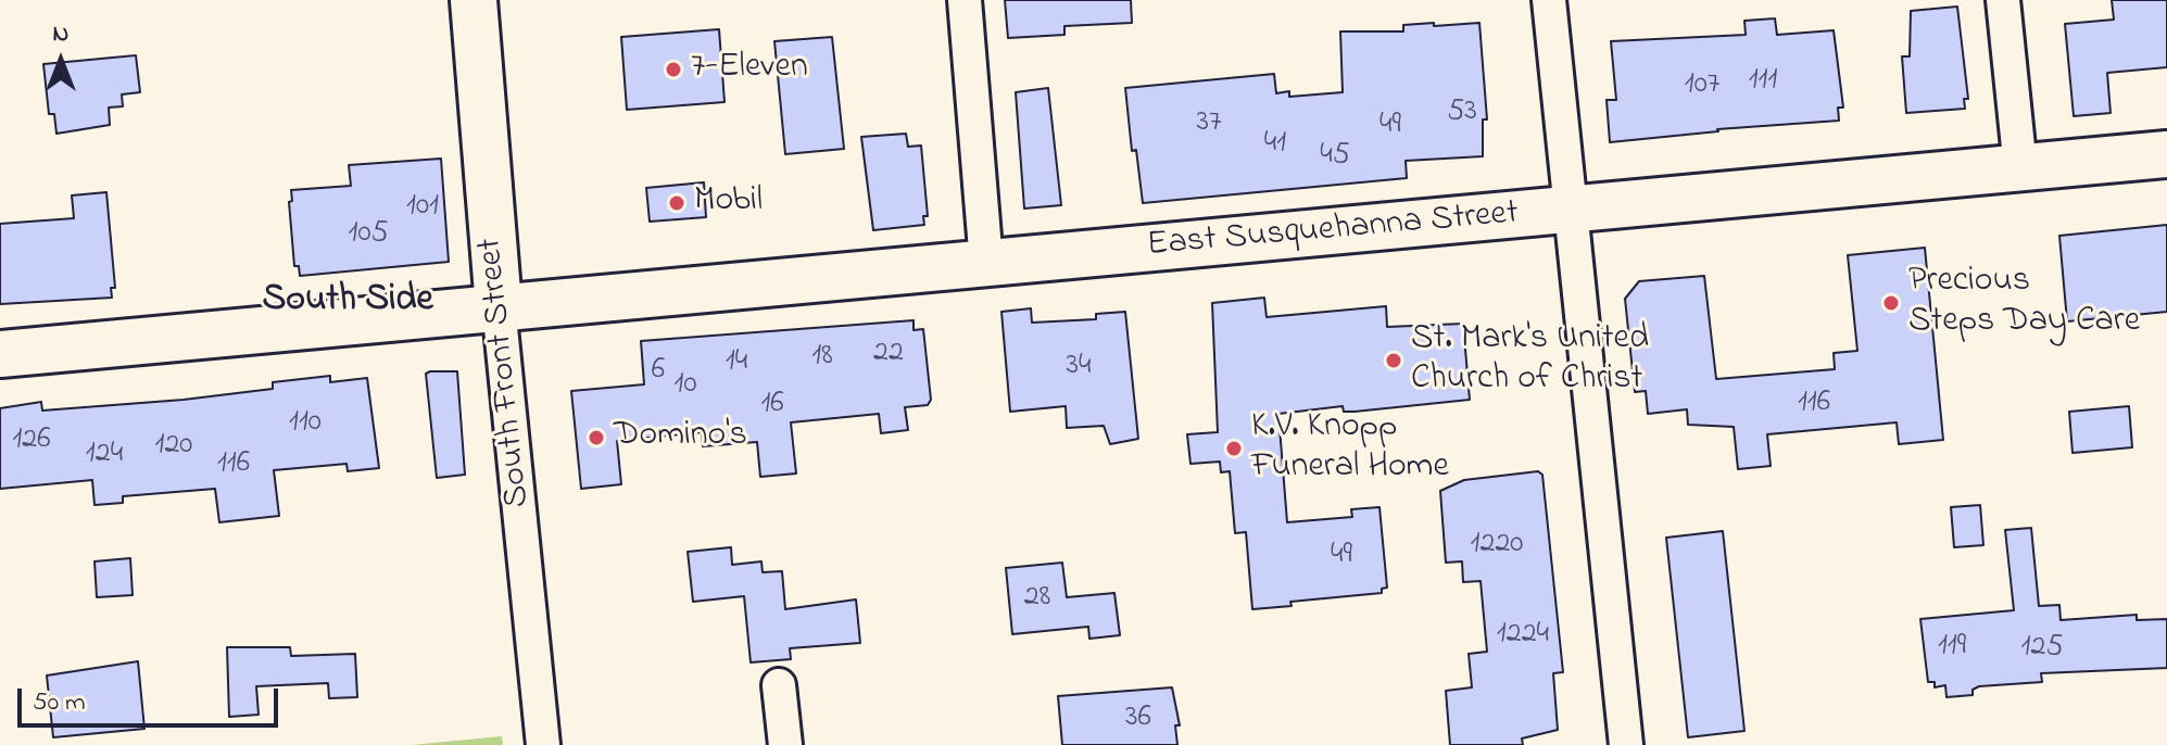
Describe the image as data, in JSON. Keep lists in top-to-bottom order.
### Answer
{
  "streets": {
    "main road": ["East Susquehanna Street", "South Front Street"]
  },
  "crossings": [
    ["East Susquehanna Street", "South Front Street"]
  ],
  "districts": ["South Side"],
  "places": [
    "7-Eleven",
    "Mobil",
    "Precious Steps Day Care",
    "St. Mark's United Church of Christ",
    "Domino's",
    "K.V. Knopp Funeral Home"
  ],
  "house_numbers": [
    "111",
    "107",
    "53",
    "37",
    "49",
    "41",
    "45",
    "101",
    "105",
    "22",
    "18",
    "14",
    "34",
    "6",
    "10",
    "116",
    "16",
    "110",
    "126",
    "120",
    "124",
    "116",
    "1220",
    "49",
    "28",
    "1224",
    "119",
    "125",
    "36"
  ],
  "scale_bar": "50 m",
  "north": "top"
}
